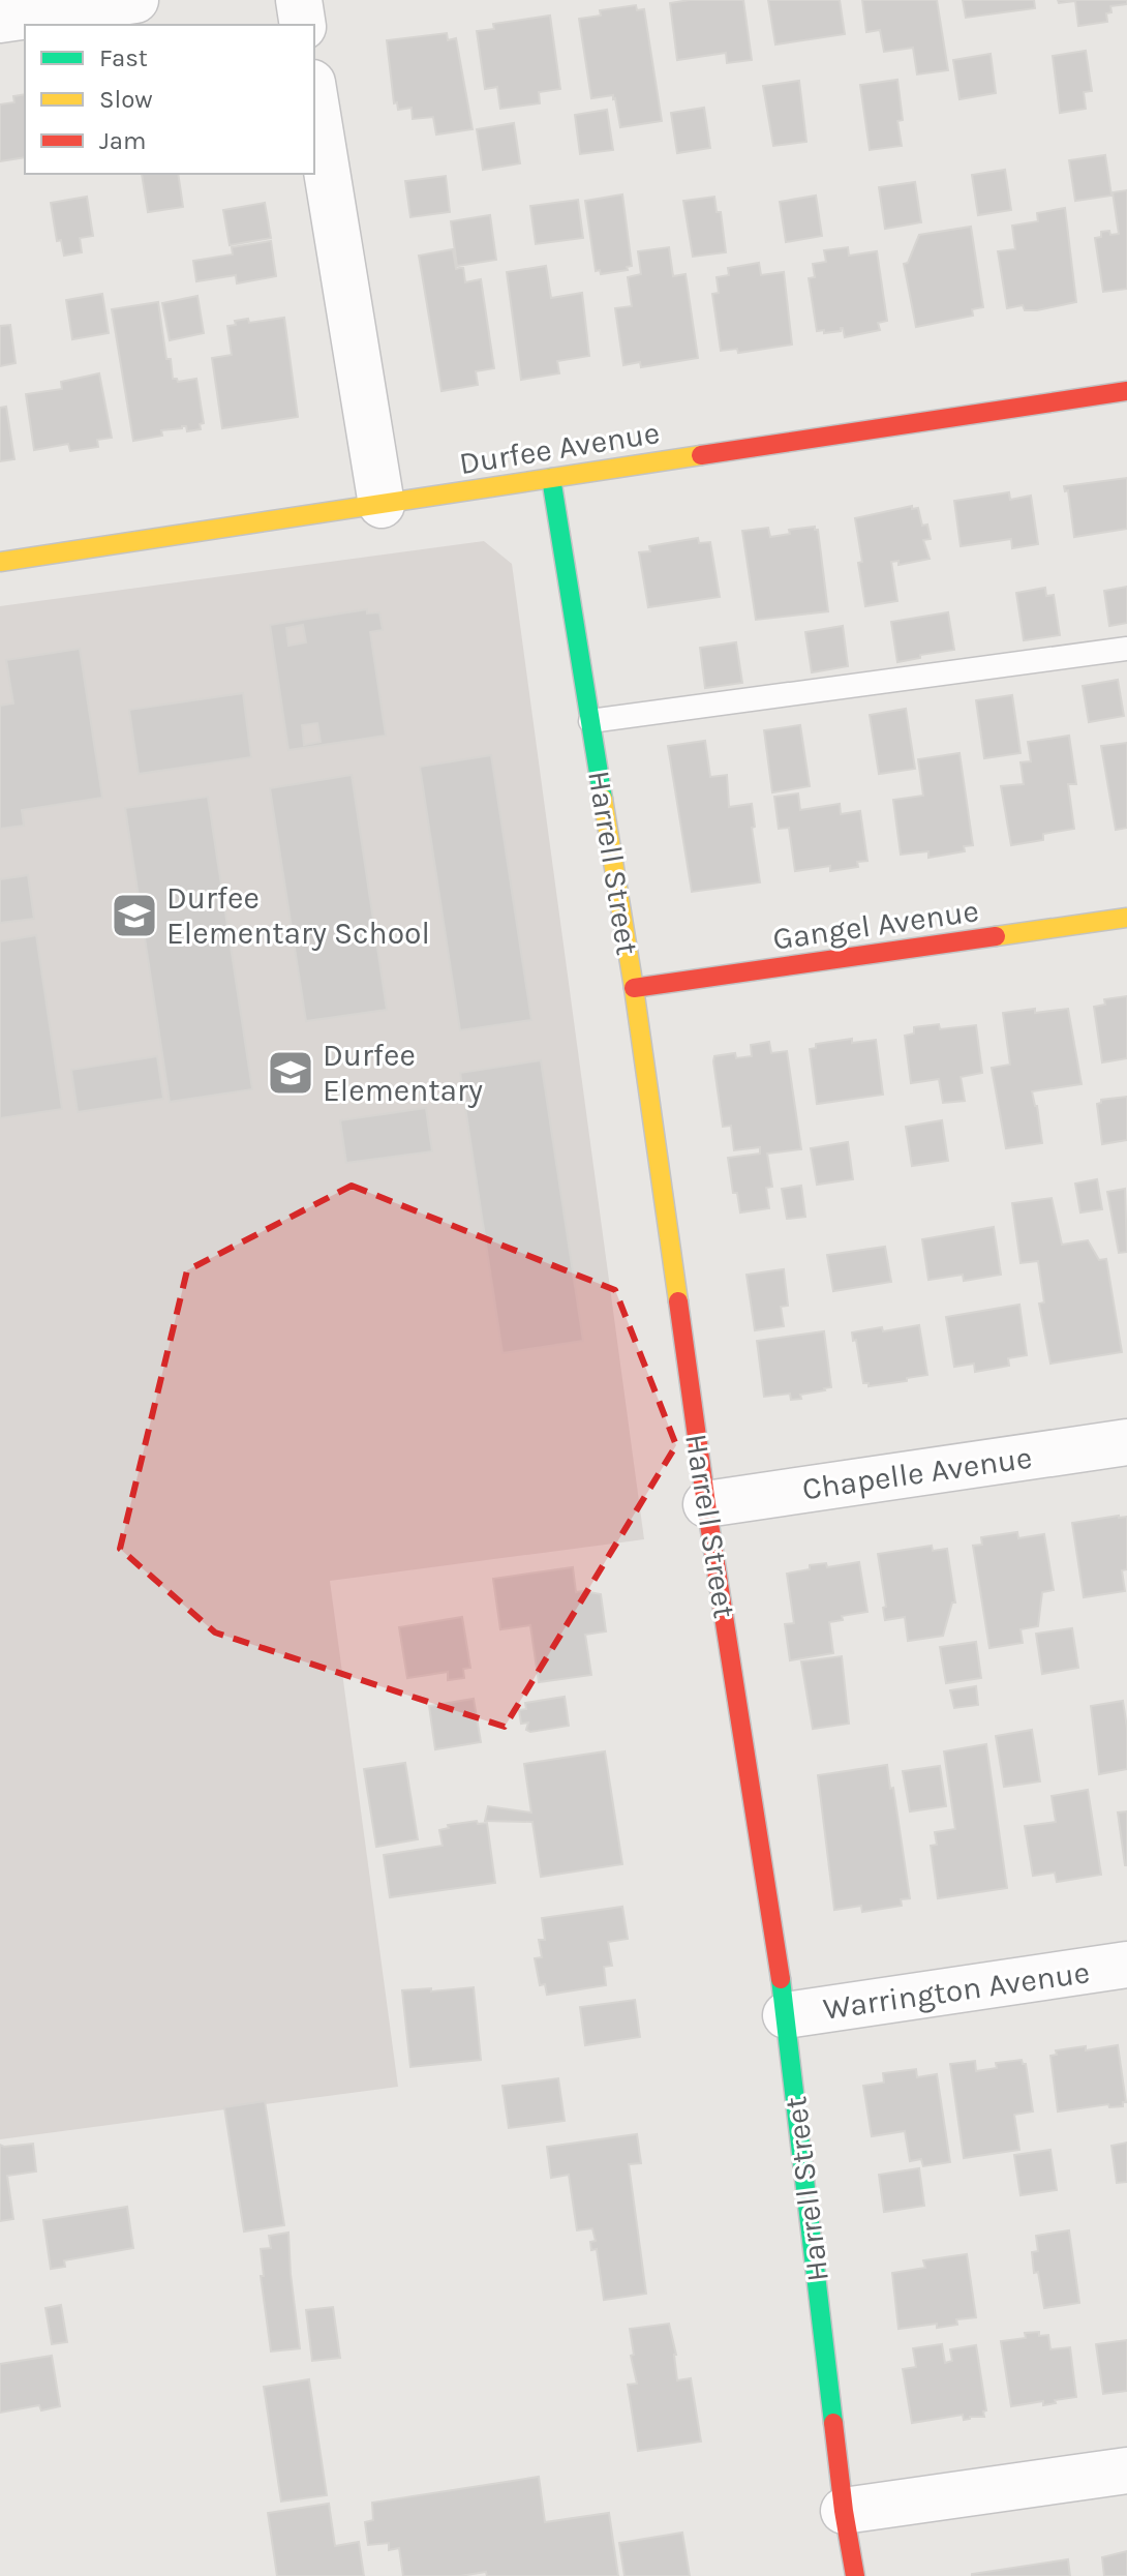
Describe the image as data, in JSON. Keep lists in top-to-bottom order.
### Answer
{
  "streets": {
    "street": [
      "Durfee Avenue",
      "Harrell Street",
      "Gangel Avenue",
      "Chapelle Avenue",
      "Warrington Avenue"
    ]
  },
  "crossings": [
    ["Durfee Avenue", "Harrell Street"],
    ["Harrell Street", "Gangel Avenue"],
    ["Harrell Street", "Chapelle Avenue"],
    ["Harrell Street", "Warrington Avenue"]
  ],
  "places": {
    "school or university": ["Durfee Elementary School", "Durfee Elementary"]
  },
  "legend": ["Fast", "Slow", "Jam"]
}
